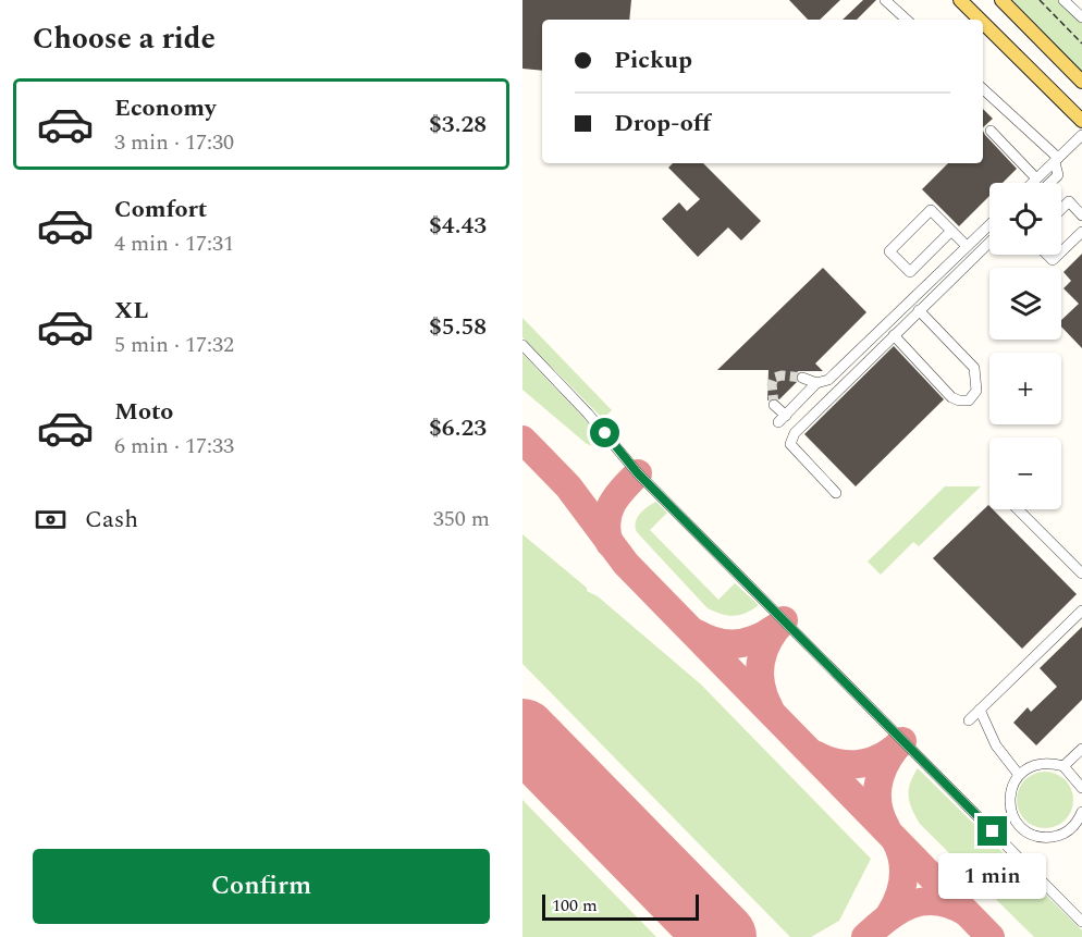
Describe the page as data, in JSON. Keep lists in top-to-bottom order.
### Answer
{
  "scale_bar": "100 m",
  "page": {
    "heading": "Choose a ride",
    "banner": ["Pickup", "Drop-off"],
    "list": [
      {
        "name": "Economy",
        "note": "3 min · 17:30",
        "value": "$3.28"
      },
      {
        "name": "Comfort",
        "note": "4 min · 17:31",
        "value": "$4.43"
      },
      {
        "name": "XL",
        "note": "5 min · 17:32",
        "value": "$5.58"
      },
      {
        "name": "Moto",
        "note": "6 min · 17:33",
        "value": "$6.23"
      }
    ],
    "map_buttons": ["+", "−"],
    "pay": ["Cash", "350 m"],
    "buttons": "Confirm",
    "bubble": "1 min",
    "scale": "100 m"
  }
}
